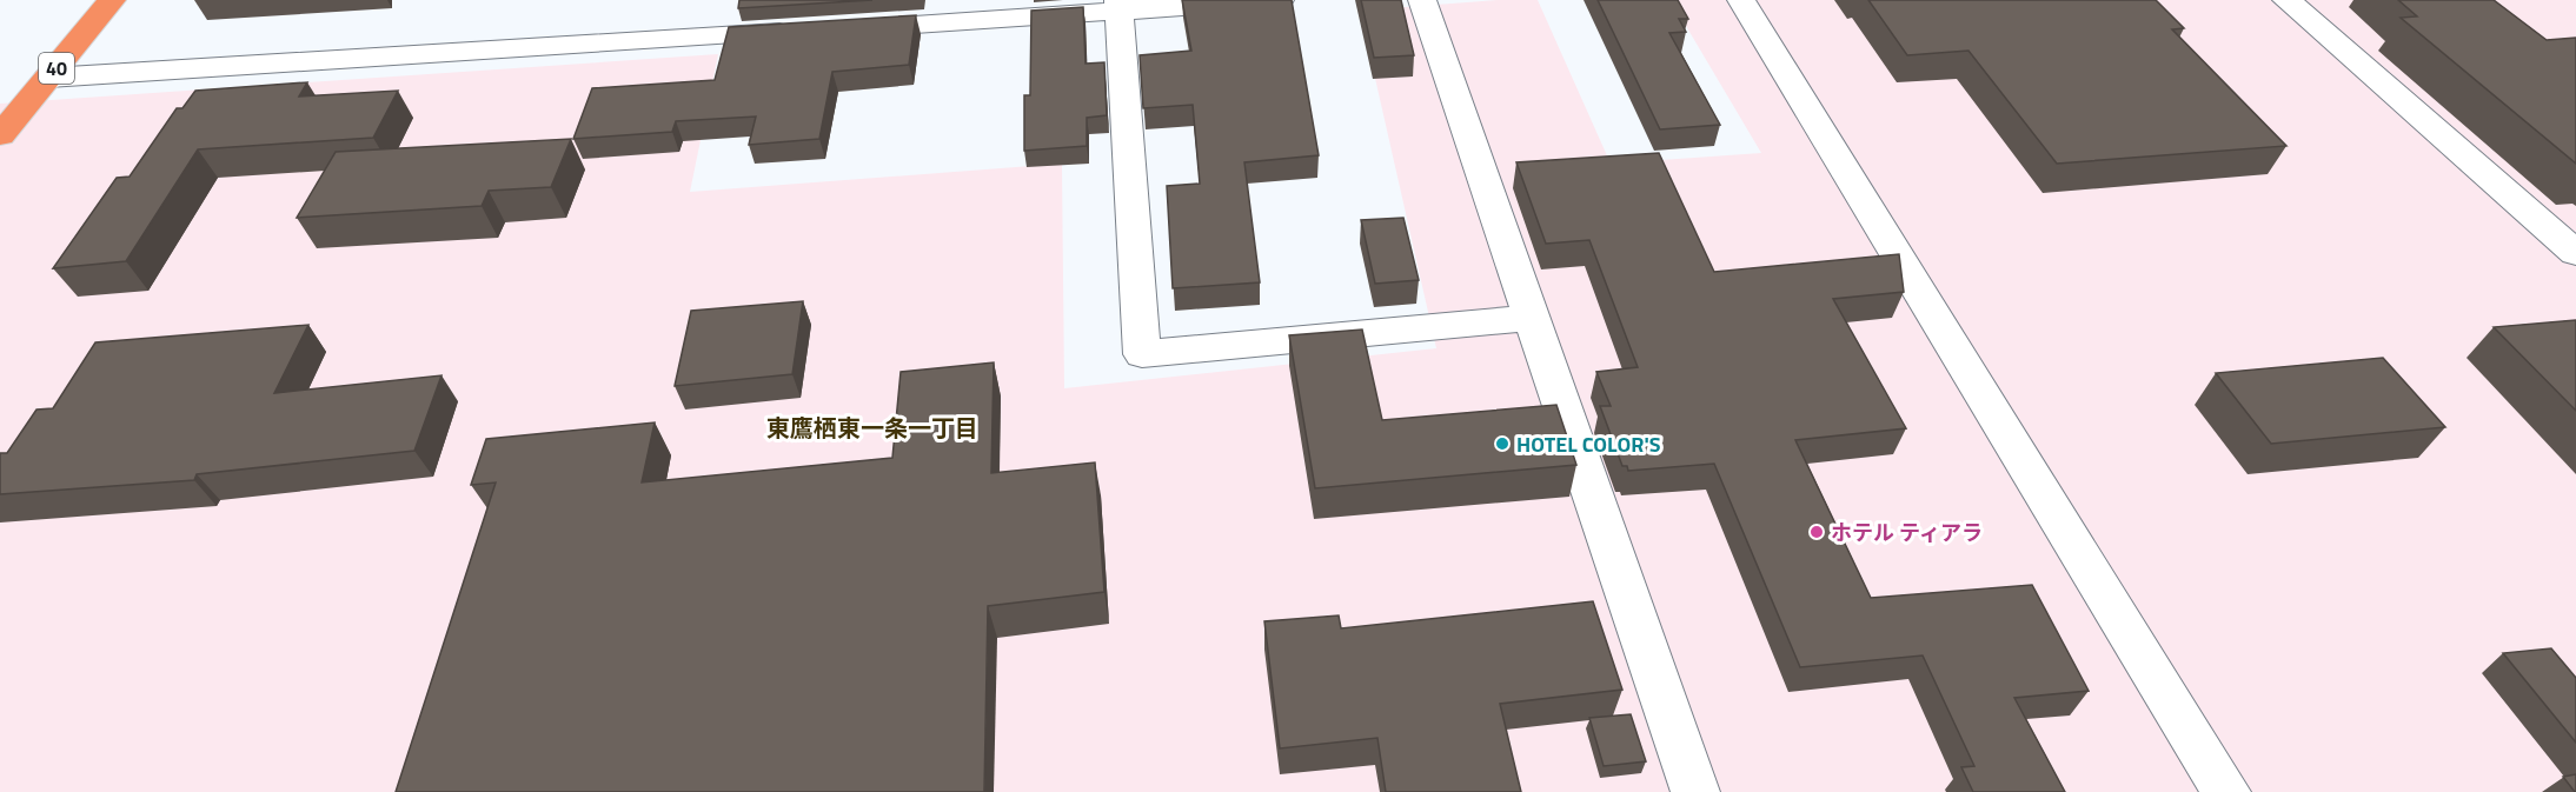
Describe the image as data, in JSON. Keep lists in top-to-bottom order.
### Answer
{
  "streets": {
    "highway": ["40"]
  },
  "districts": ["東鷹栖東一条一丁目"],
  "places": ["HOTEL COLOR'S", "ホテル ティアラ"]
}
